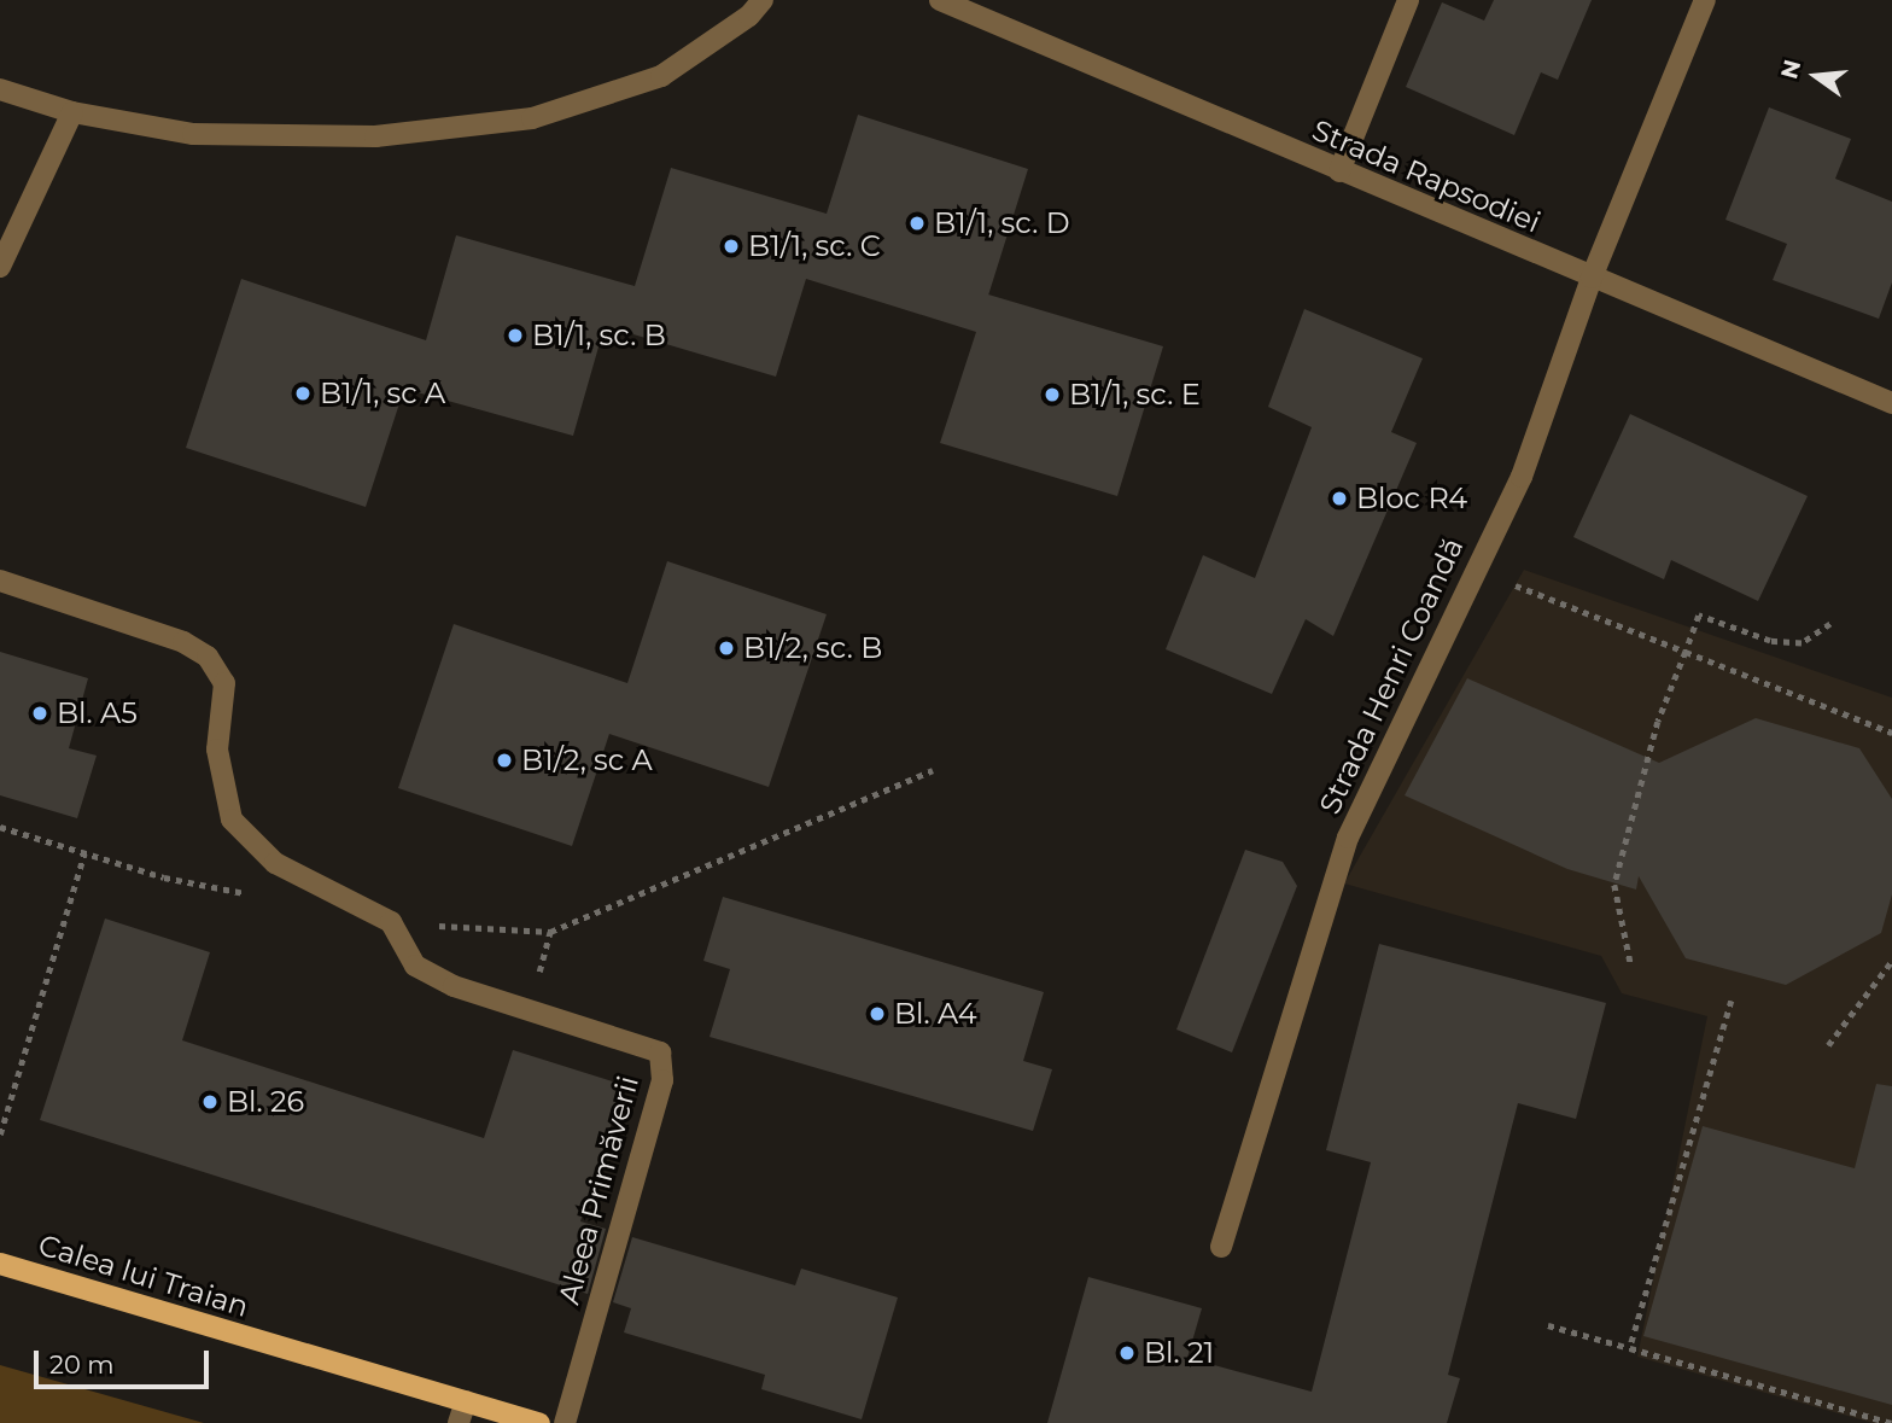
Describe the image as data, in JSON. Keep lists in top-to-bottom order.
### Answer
{
  "streets": {
    "main road": ["Calea lui Traian"],
    "street": ["Strada Rapsodiei", "Strada Henri Coandă", "Aleea Primăverii"]
  },
  "crossings": [
    ["Strada Rapsodiei", "Strada Henri Coandă"]
  ],
  "places": [
    "B1/1, sc. D",
    "B1/1, sc. C",
    "B1/1, sc. B",
    "B1/1, sc A",
    "B1/1, sc. E",
    "Bloc R4",
    "B1/2, sc. B",
    "Bl. A5",
    "B1/2, sc A",
    "Bl. A4",
    "Bl. 26",
    "Bl. 21"
  ],
  "scale_bar": "20 m",
  "north": "left"
}
